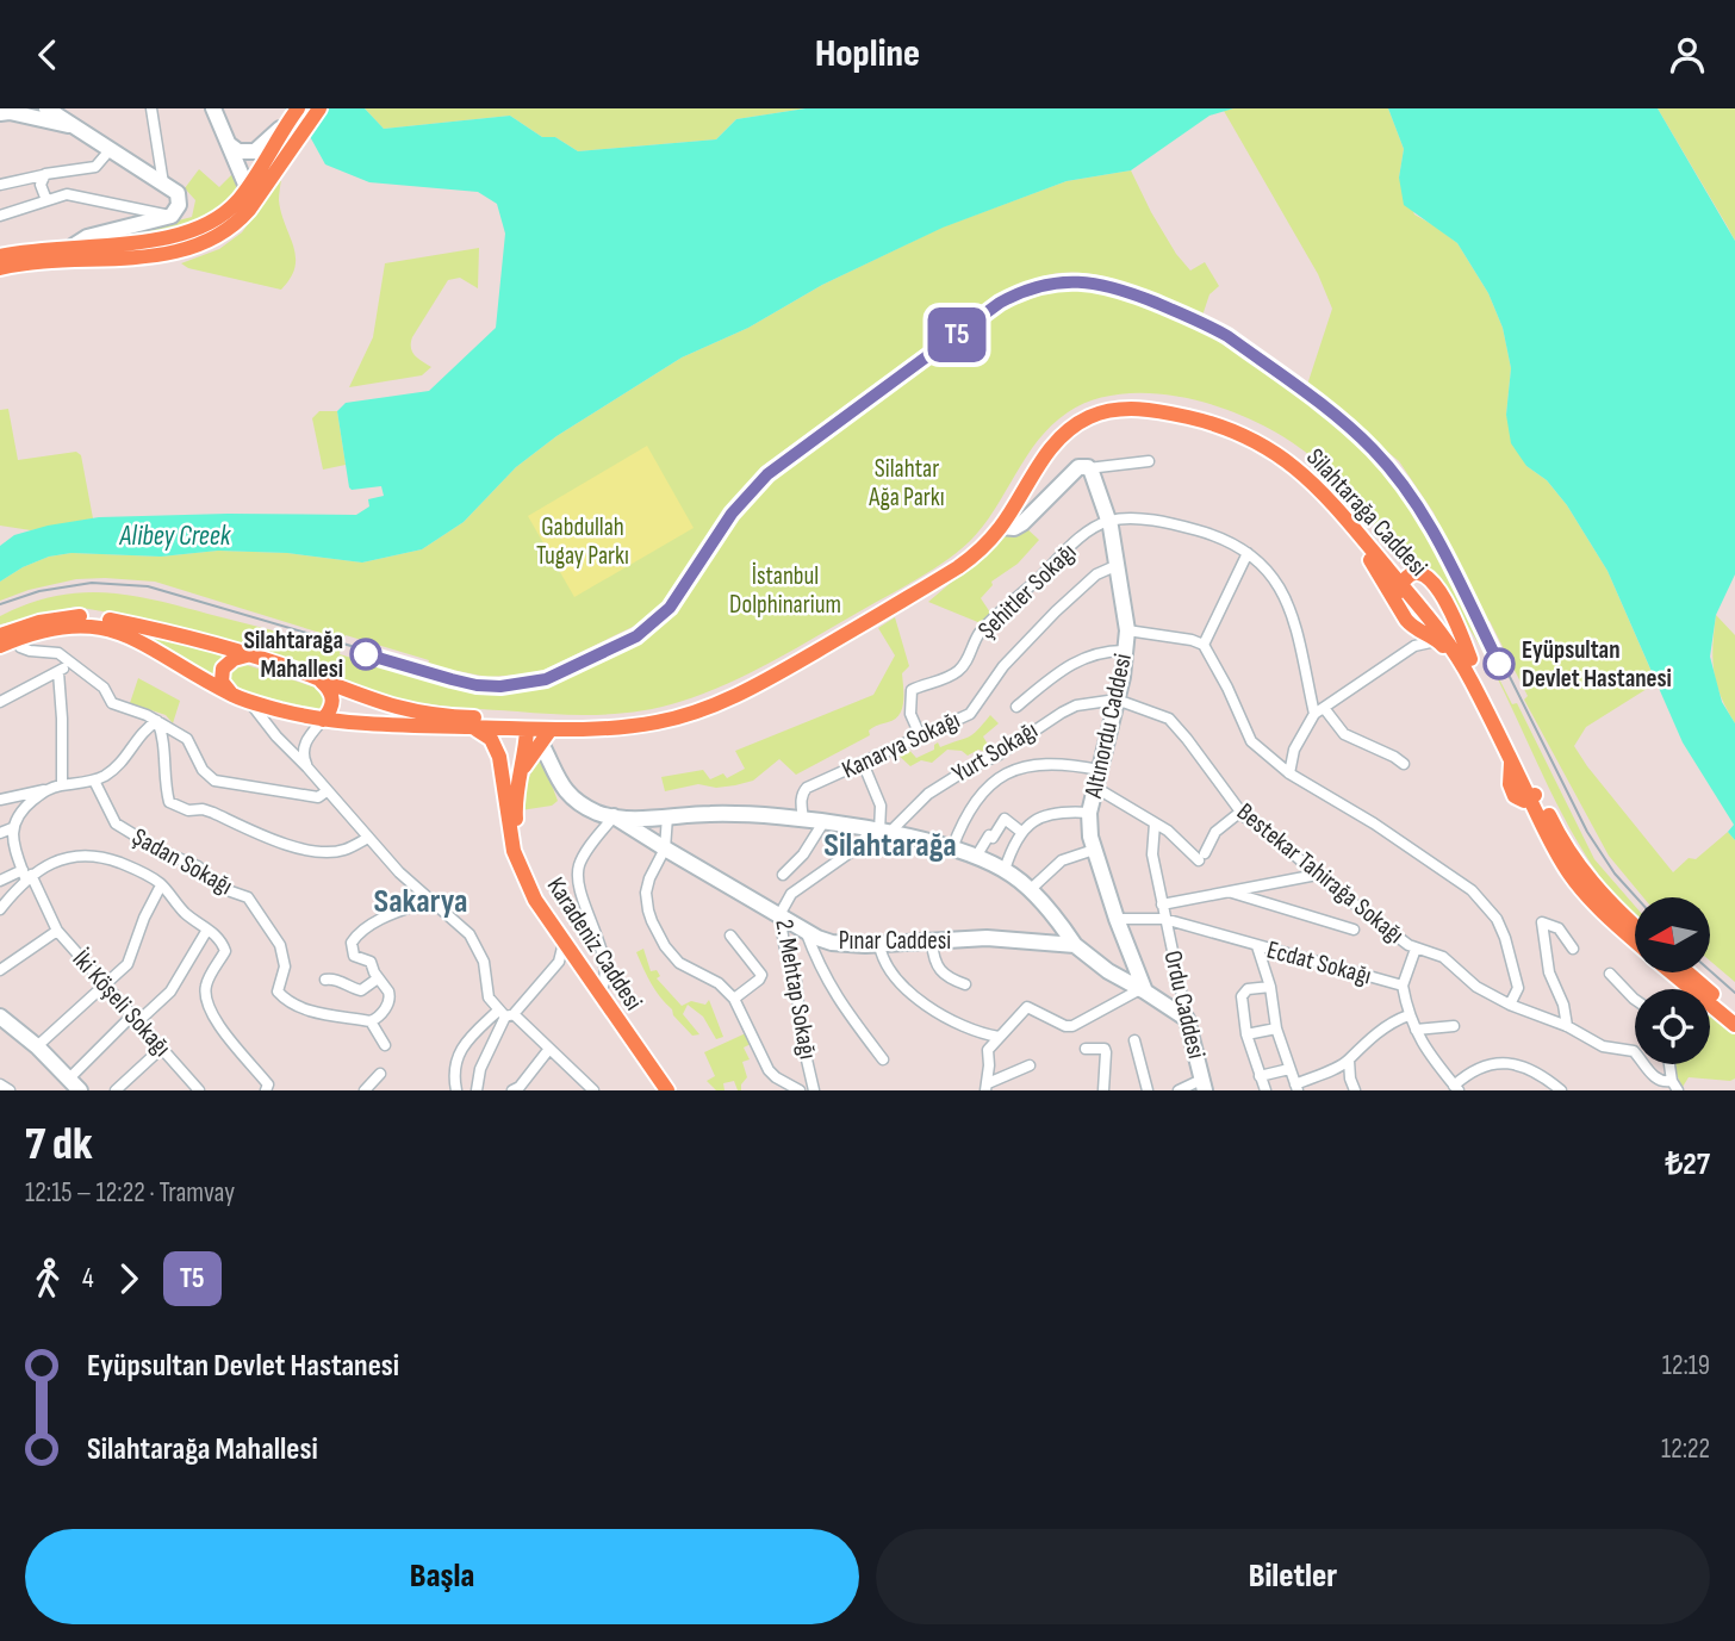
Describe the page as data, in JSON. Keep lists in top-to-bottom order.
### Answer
{
  "streets": {
    "main road": [
      "Silahtarağa Caddesi",
      "Altınordu Caddesi",
      "Pınar Caddesi",
      "Karadeniz Caddesi",
      "Ordu Caddesi"
    ],
    "street": [
      "Şehitler Sokağı",
      "Kanarya Sokağı",
      "Yurt Sokağı",
      "Şadan Sokağı",
      "Bestekar Tahirağa Sokağı",
      "Ecdat Sokağı",
      "2. Mehtap Sokağı",
      "İki Köşeli Sokağı"
    ]
  },
  "crossings": [
    ["Silahtarağa Caddesi", "Pınar Caddesi"],
    ["Silahtarağa Caddesi", "Karadeniz Caddesi"],
    ["Şehitler Sokağı", "Altınordu Caddesi"],
    ["Şehitler Sokağı", "Kanarya Sokağı"],
    ["Altınordu Caddesi", "Kanarya Sokağı"],
    ["Altınordu Caddesi", "Yurt Sokağı"],
    ["Altınordu Caddesi", "Bestekar Tahirağa Sokağı"],
    ["Altınordu Caddesi", "Ecdat Sokağı"],
    ["Yurt Sokağı", "Bestekar Tahirağa Sokağı"],
    ["Yurt Sokağı", "2. Mehtap Sokağı"],
    ["Pınar Caddesi", "2. Mehtap Sokağı"],
    ["Ecdat Sokağı", "Ordu Caddesi"]
  ],
  "districts": ["Silahtarağa", "Sakarya"],
  "water": ["Alibey Creek"],
  "parks": ["Silahtar Ağa Parkı", "Gabdullah Tugay Parkı", "İstanbul Dolphinarium"],
  "places": ["Silahtarağa Mahallesi", "Eyüpsultan Devlet Hastanesi"],
  "lines": ["tram line T5"],
  "north": "left",
  "page": {
    "header": "Hopline",
    "on_map": "T5",
    "heading": ["7 dk", "12:15 – 12:22 · Tramvay", "₺27"],
    "legs": ["4", "T5"],
    "list": [
      {
        "name": "Eyüpsultan Devlet Hastanesi",
        "value": "12:19"
      },
      {
        "name": "Silahtarağa Mahallesi",
        "value": "12:22"
      }
    ],
    "buttons": ["Başla", "Biletler"]
  }
}
